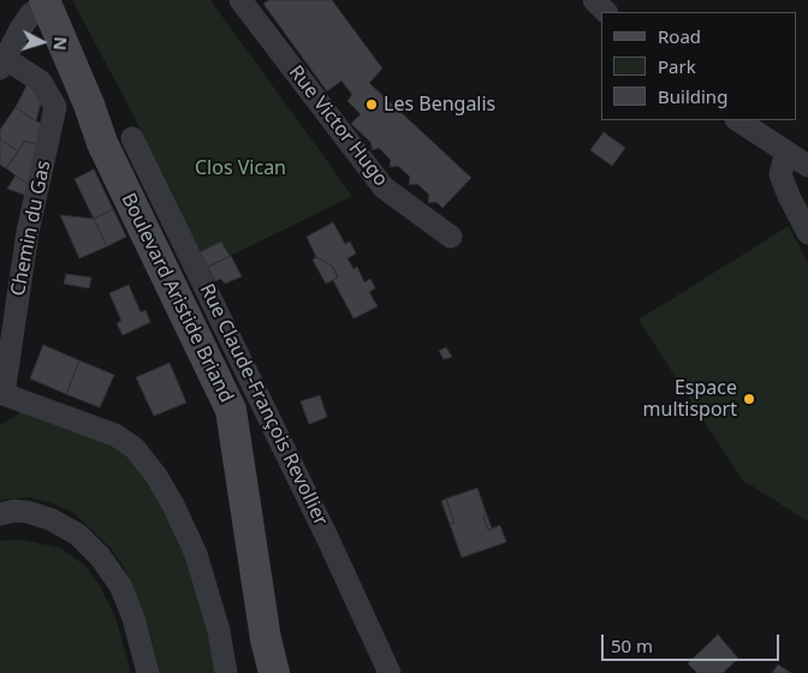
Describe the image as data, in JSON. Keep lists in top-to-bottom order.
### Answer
{
  "streets": {
    "main road": ["Boulevard Aristide Briand"],
    "street": ["Rue Victor Hugo", "Chemin du Gas", "Rue Claude-François Revollier"]
  },
  "parks": ["Clos Vican"],
  "places": ["Les Bengalis", "Espace multisport"],
  "legend": ["Road", "Park", "Building"],
  "scale_bar": "50 m",
  "north": "right"
}
